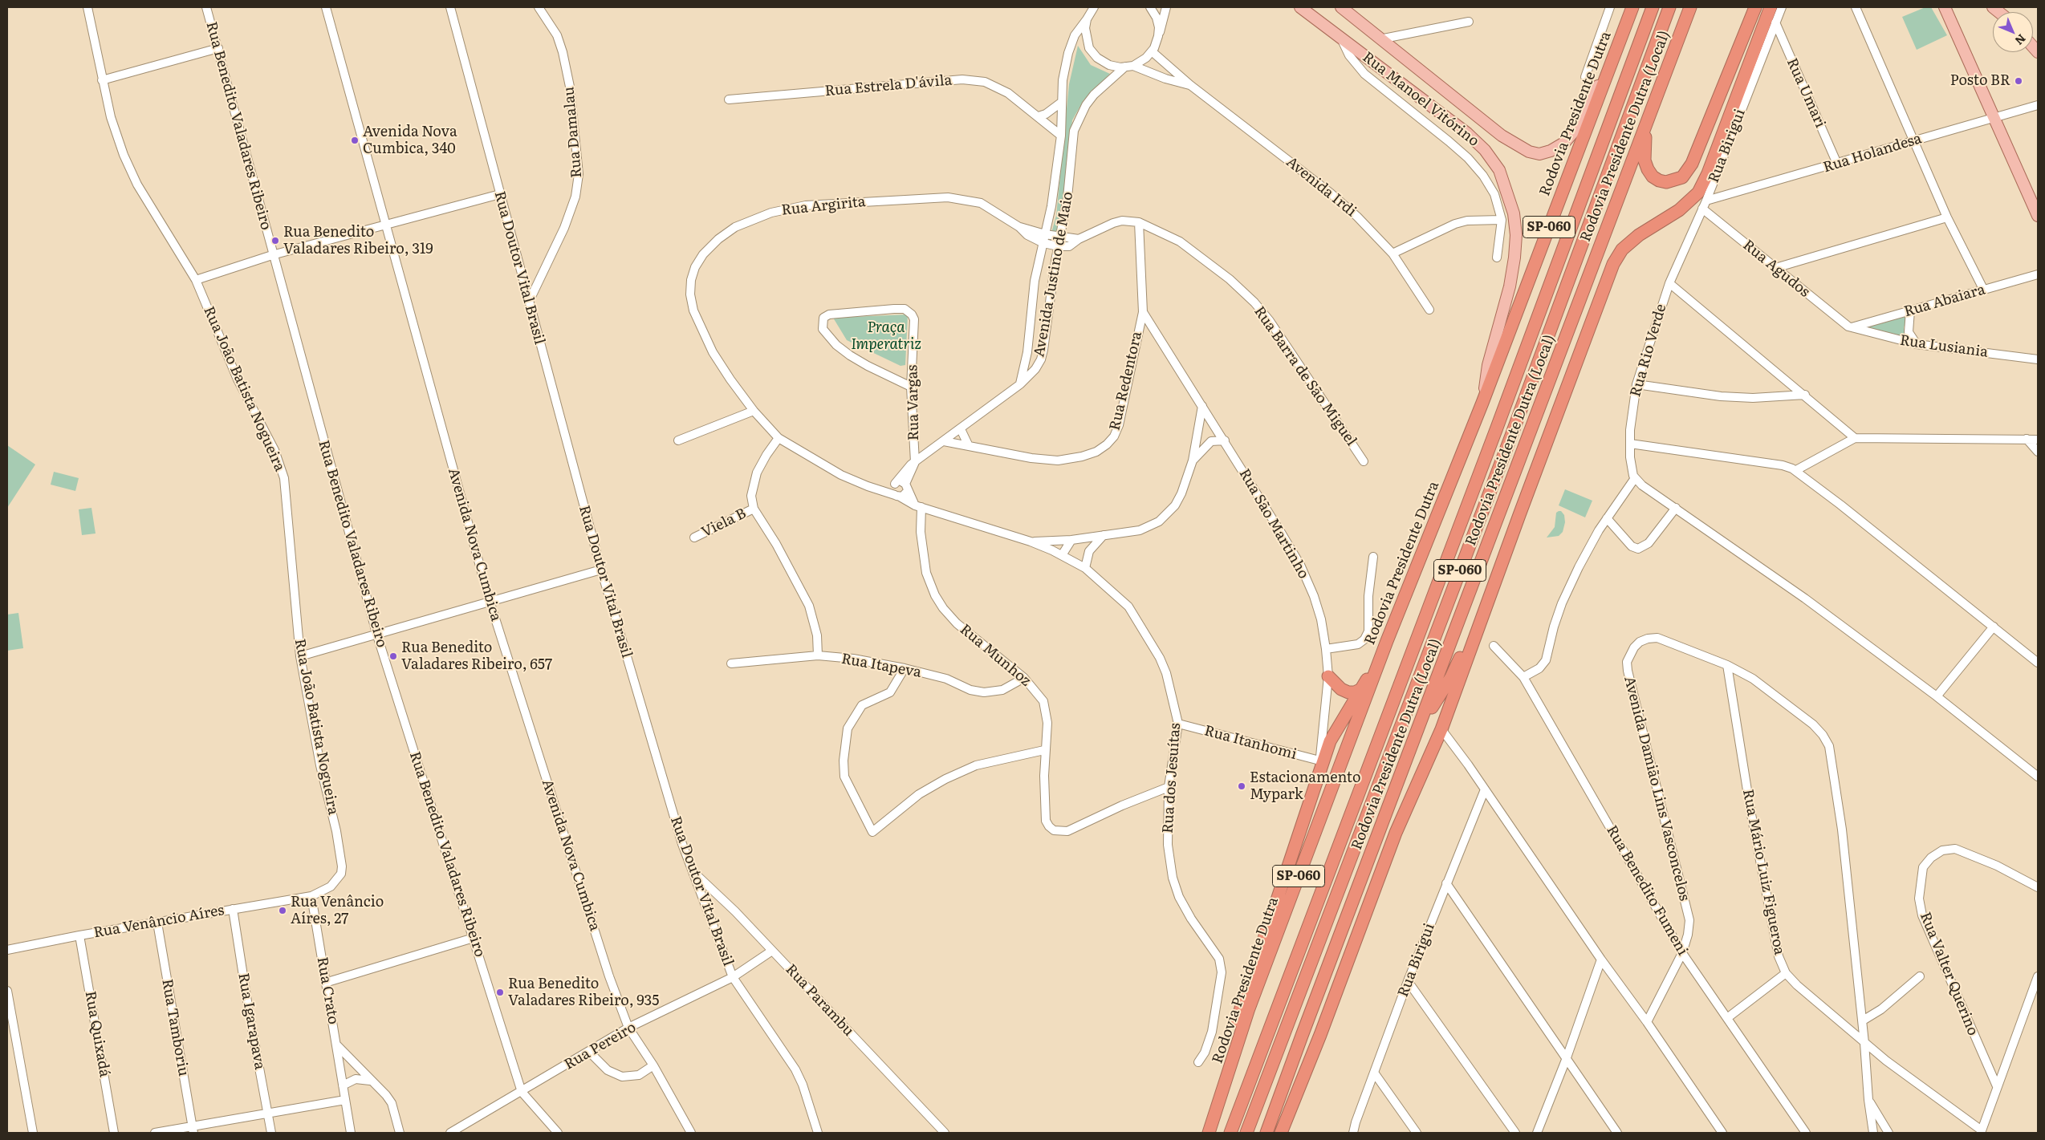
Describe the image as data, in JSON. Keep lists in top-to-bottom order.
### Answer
{
  "streets": {
    "highway": ["Rodovia Presidente Dutra", "Rodovia Presidente Dutra (Local)", "SP-060"],
    "main road": ["Rua Manoel Vitórino"],
    "street": [
      "Rua Estrela D'ávila",
      "Rua Umari",
      "Rua Benedito Valadares Ribeiro",
      "Rua Damalau",
      "Rua Birigui",
      "Rua Holandesa",
      "Avenida Irdi",
      "Rua Argirita",
      "Rua Doutor Vital Brasil",
      "Rua Agudos",
      "Avenida Justino de Maio",
      "Rua Abaiara",
      "Rua Lusiania",
      "Rua Rio Verde",
      "Rua Barra de São Miguel",
      "Rua Redentora",
      "Rua João Batista Nogueira",
      "Rua Vargas",
      "Viela B",
      "Rua São Martinho",
      "Avenida Nova Cumbica",
      "Rua Munhoz",
      "Rua Itapeva",
      "Rua Itanhomi",
      "Rua dos Jesuítas",
      "Avenida Damião Lins Vasconcelos",
      "Rua Mário Luiz Figueroa",
      "Rua Benedito Fumeni",
      "Rua Venâncio Aíres",
      "Rua Valter Querino",
      "Rua Crato",
      "Rua Parambu",
      "Rua Igarapava",
      "Rua Tamboriu",
      "Rua Quixadá",
      "Rua Pereiro"
    ]
  },
  "crossings": [
    ["Rua Estrela D'ávila", "Avenida Justino de Maio"],
    ["Rua Umari", "Rua Birigui"],
    ["Rua Umari", "Rua Holandesa"],
    ["Rua Manoel Vitórino", "Rodovia Presidente Dutra"],
    ["Rua Benedito Valadares Ribeiro", "Rua Pereiro"],
    ["Rua Damalau", "Rua Doutor Vital Brasil"],
    ["Rua Birigui", "Rua Holandesa"],
    ["Rua Birigui", "Rua Agudos"],
    ["Rua Birigui", "Rua Rio Verde"],
    ["Avenida Irdi", "Avenida Justino de Maio"],
    ["Rua Argirita", "Avenida Justino de Maio"],
    ["Rua Argirita", "Rua Barra de São Miguel"],
    ["Rua Argirita", "Rua dos Jesuítas"],
    ["Rua Doutor Vital Brasil", "Rua Parambu"],
    ["Rua Doutor Vital Brasil", "Rua Pereiro"],
    ["Rua Agudos", "Rua Abaiara"],
    ["Rua Agudos", "Rua Lusiania"],
    ["Avenida Justino de Maio", "Rua Barra de São Miguel"],
    ["Rua Abaiara", "Rua Lusiania"],
    ["Rua Barra de São Miguel", "Rua Redentora"],
    ["Rua Redentora", "Rua São Martinho"],
    ["Rua João Batista Nogueira", "Rua Venâncio Aíres"],
    ["Rua João Batista Nogueira", "Rua Crato"],
    ["Rua São Martinho", "Rua Itanhomi"],
    ["Avenida Nova Cumbica", "Rua Pereiro"],
    ["Rua Munhoz", "Rua Itapeva"],
    ["Rua Munhoz", "Rua dos Jesuítas"],
    ["Rua Itanhomi", "Rua dos Jesuítas"],
    ["Avenida Damião Lins Vasconcelos", "Rua Mário Luiz Figueroa"],
    ["Avenida Damião Lins Vasconcelos", "Rua Benedito Fumeni"],
    ["Rua Venâncio Aíres", "Rua Crato"],
    ["Rua Venâncio Aíres", "Rua Igarapava"],
    ["Rua Venâncio Aíres", "Rua Tamboriu"],
    ["Rua Venâncio Aíres", "Rua Quixadá"],
    ["Rua Parambu", "Rua Pereiro"]
  ],
  "parks": ["Praça Imperatriz"],
  "places": [
    "Posto BR",
    "Avenida Nova Cumbica, 340",
    "Rua Benedito Valadares Ribeiro, 319",
    "Rua Benedito Valadares Ribeiro, 657",
    "Estacionamento Mypark",
    "Rua Venâncio Aíres, 27",
    "Rua Benedito Valadares Ribeiro, 935"
  ],
  "north": "bottom right"
}
